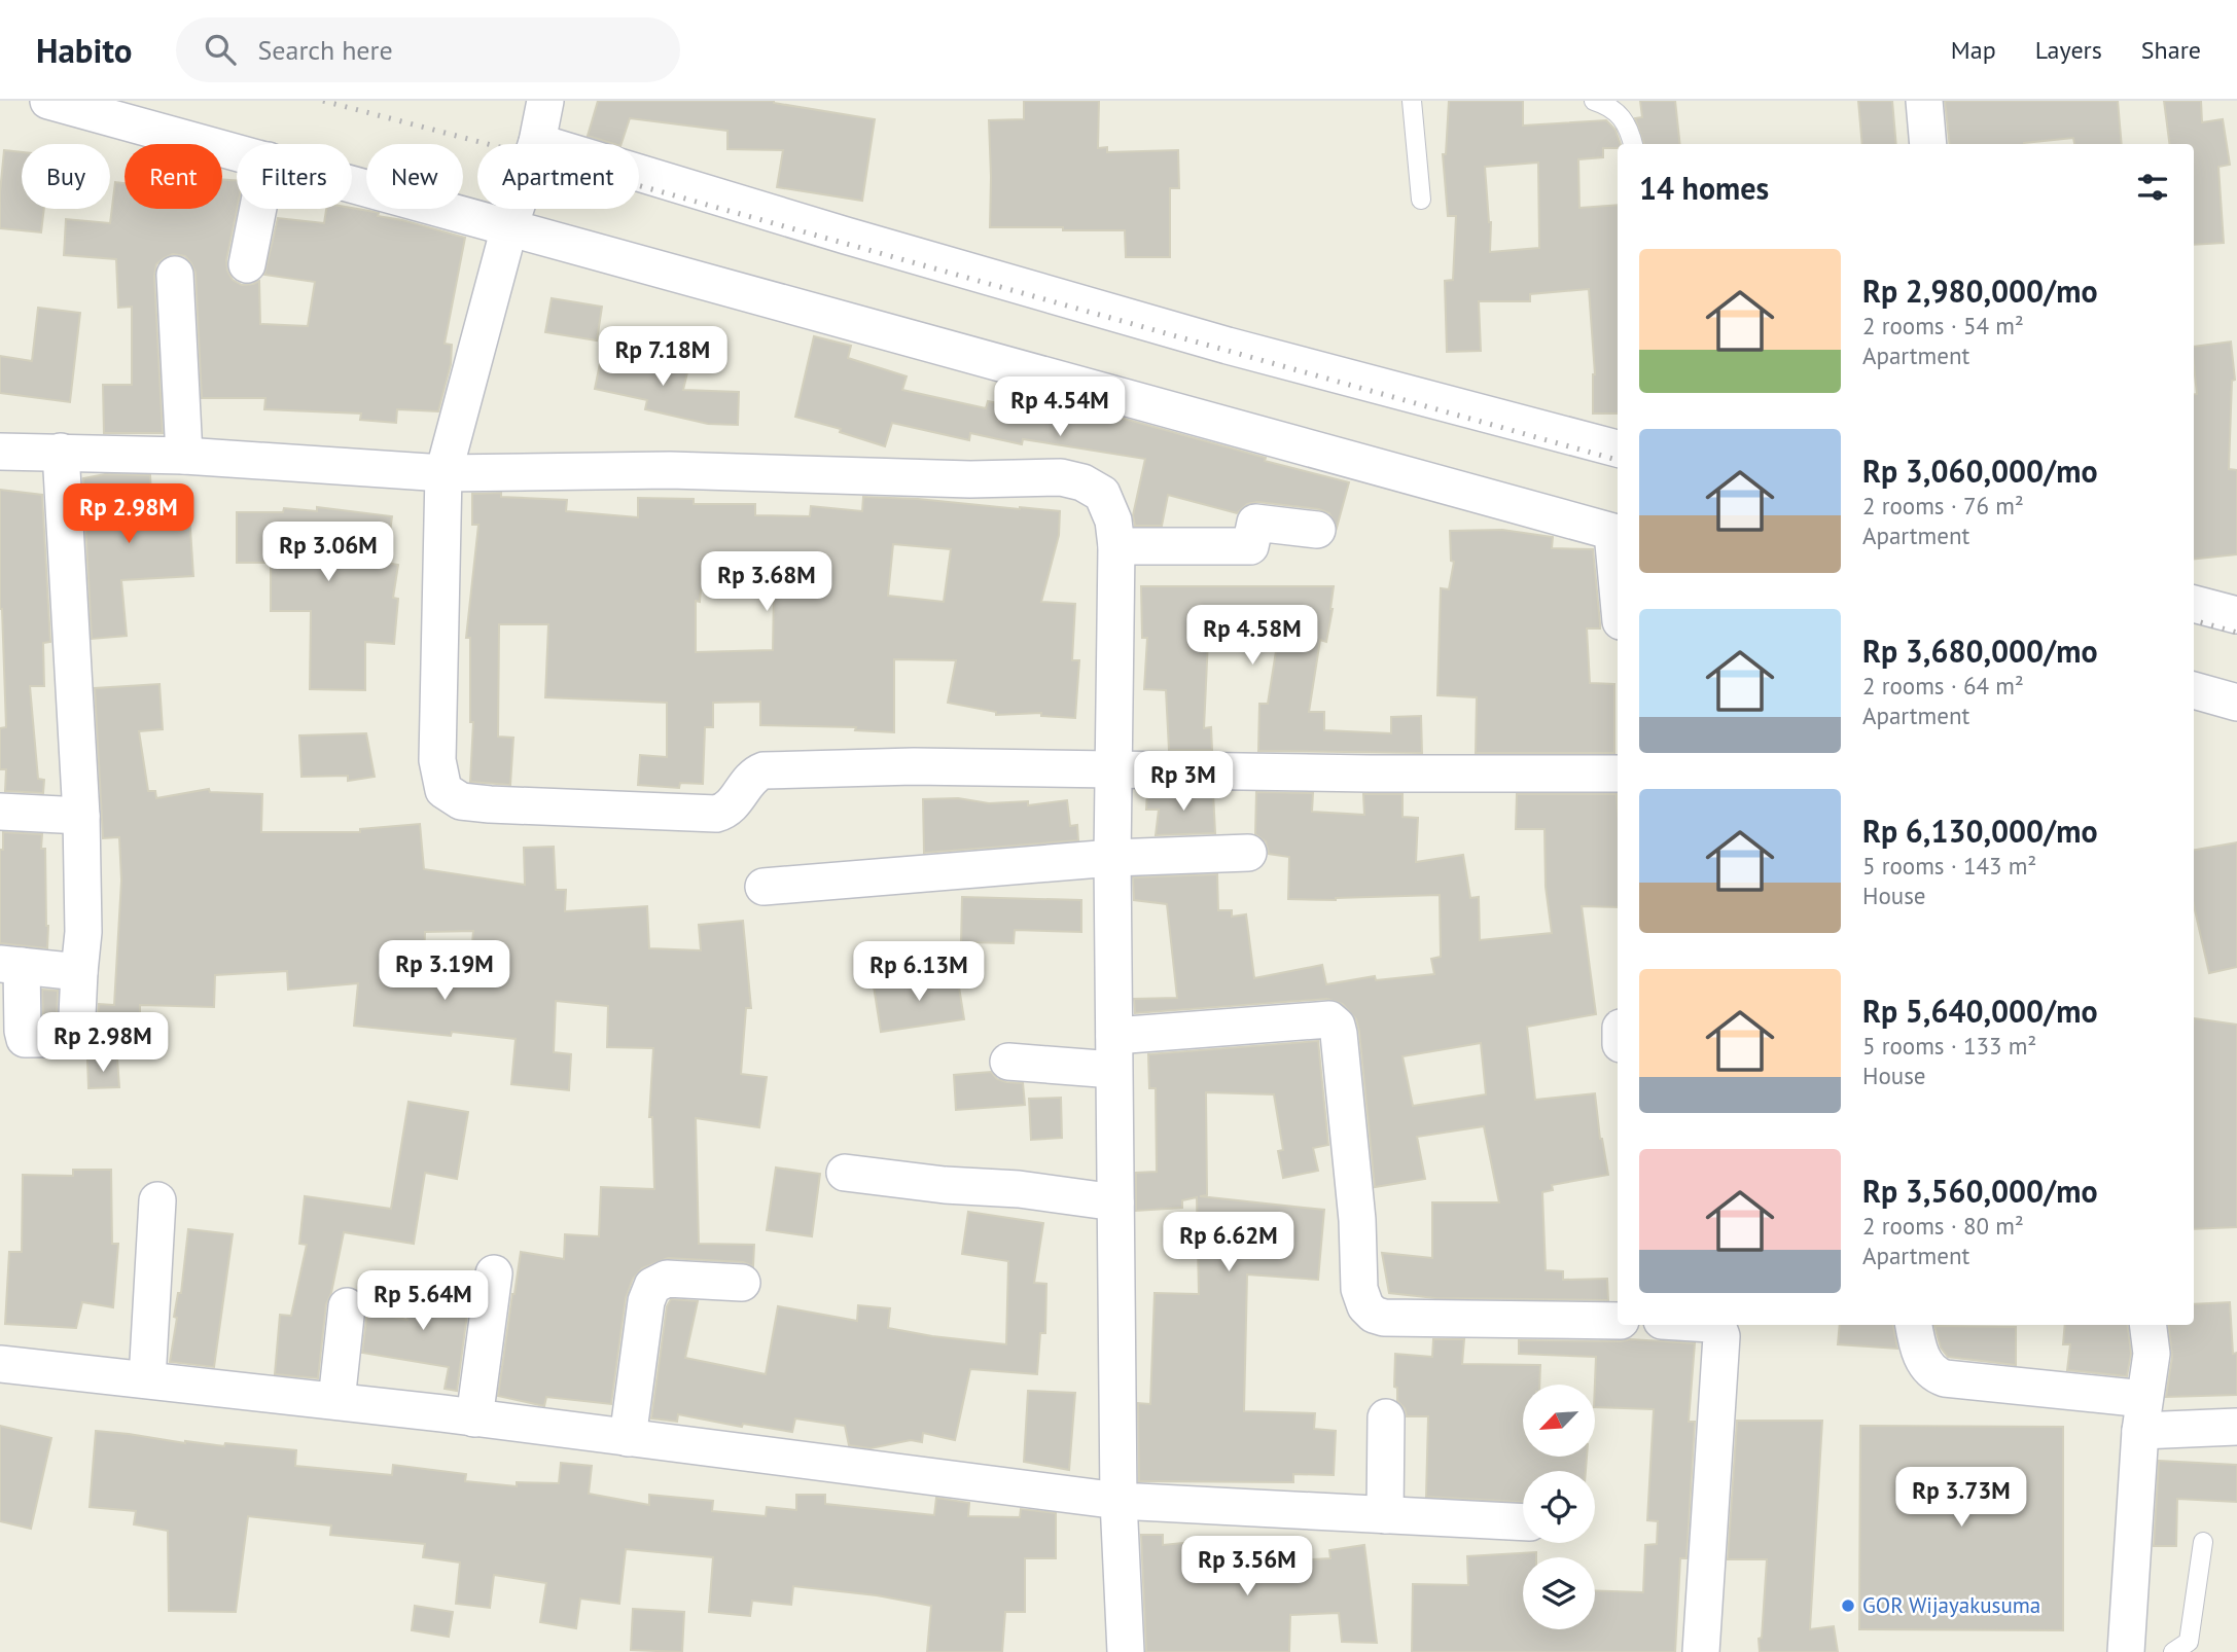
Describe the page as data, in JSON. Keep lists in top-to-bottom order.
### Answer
{
  "places": ["GOR Wijayakusuma"],
  "north": "bottom left",
  "page": {
    "header": "Habito",
    "search": "Search here",
    "nav": ["Map", "Layers", "Share"],
    "chip": [
      "Buy",
      "Rent",
      "Filters",
      "New",
      "Apartment"
    ],
    "heading": "14 homes",
    "list": [
      {
        "name": "Rp 2,980,000/mo",
        "note": "2 rooms · 54 m² · Apartment"
      },
      {
        "name": "Rp 3,060,000/mo",
        "note": "2 rooms · 76 m² · Apartment"
      },
      {
        "name": "Rp 3,680,000/mo",
        "note": "2 rooms · 64 m² · Apartment"
      },
      {
        "name": "Rp 6,130,000/mo",
        "note": "5 rooms · 143 m² · House"
      },
      {
        "name": "Rp 5,640,000/mo",
        "note": "5 rooms · 133 m² · House"
      },
      {
        "name": "Rp 3,560,000/mo",
        "note": "2 rooms · 80 m² · Apartment"
      }
    ],
    "price": [
      "Rp 7.18M",
      "Rp 4.54M",
      "Rp 2.98M",
      "Rp 3.06M",
      "Rp 3.68M",
      "Rp 4.58M",
      "Rp 3M",
      "Rp 3.19M",
      "Rp 6.13M",
      "Rp 2.98M",
      "Rp 6.62M",
      "Rp 5.64M",
      "Rp 3.73M",
      "Rp 3.56M"
    ]
  }
}
